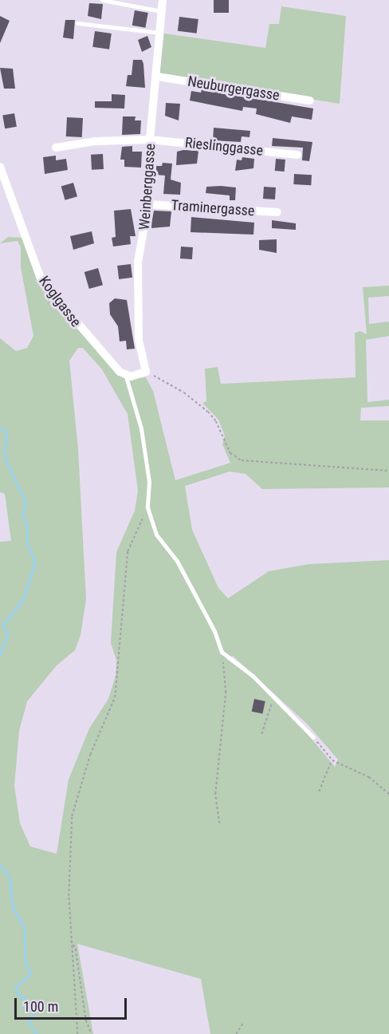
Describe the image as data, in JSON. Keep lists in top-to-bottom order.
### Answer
{
  "streets": {
    "street": [
      "Neuburgergasse",
      "Rieslinggasse",
      "Weinberggasse",
      "Traminergasse",
      "Koglgasse"
    ]
  },
  "crossings": [
    ["Neuburgergasse", "Weinberggasse"],
    ["Rieslinggasse", "Weinberggasse"],
    ["Weinberggasse", "Traminergasse"]
  ],
  "scale_bar": "100 m"
}
